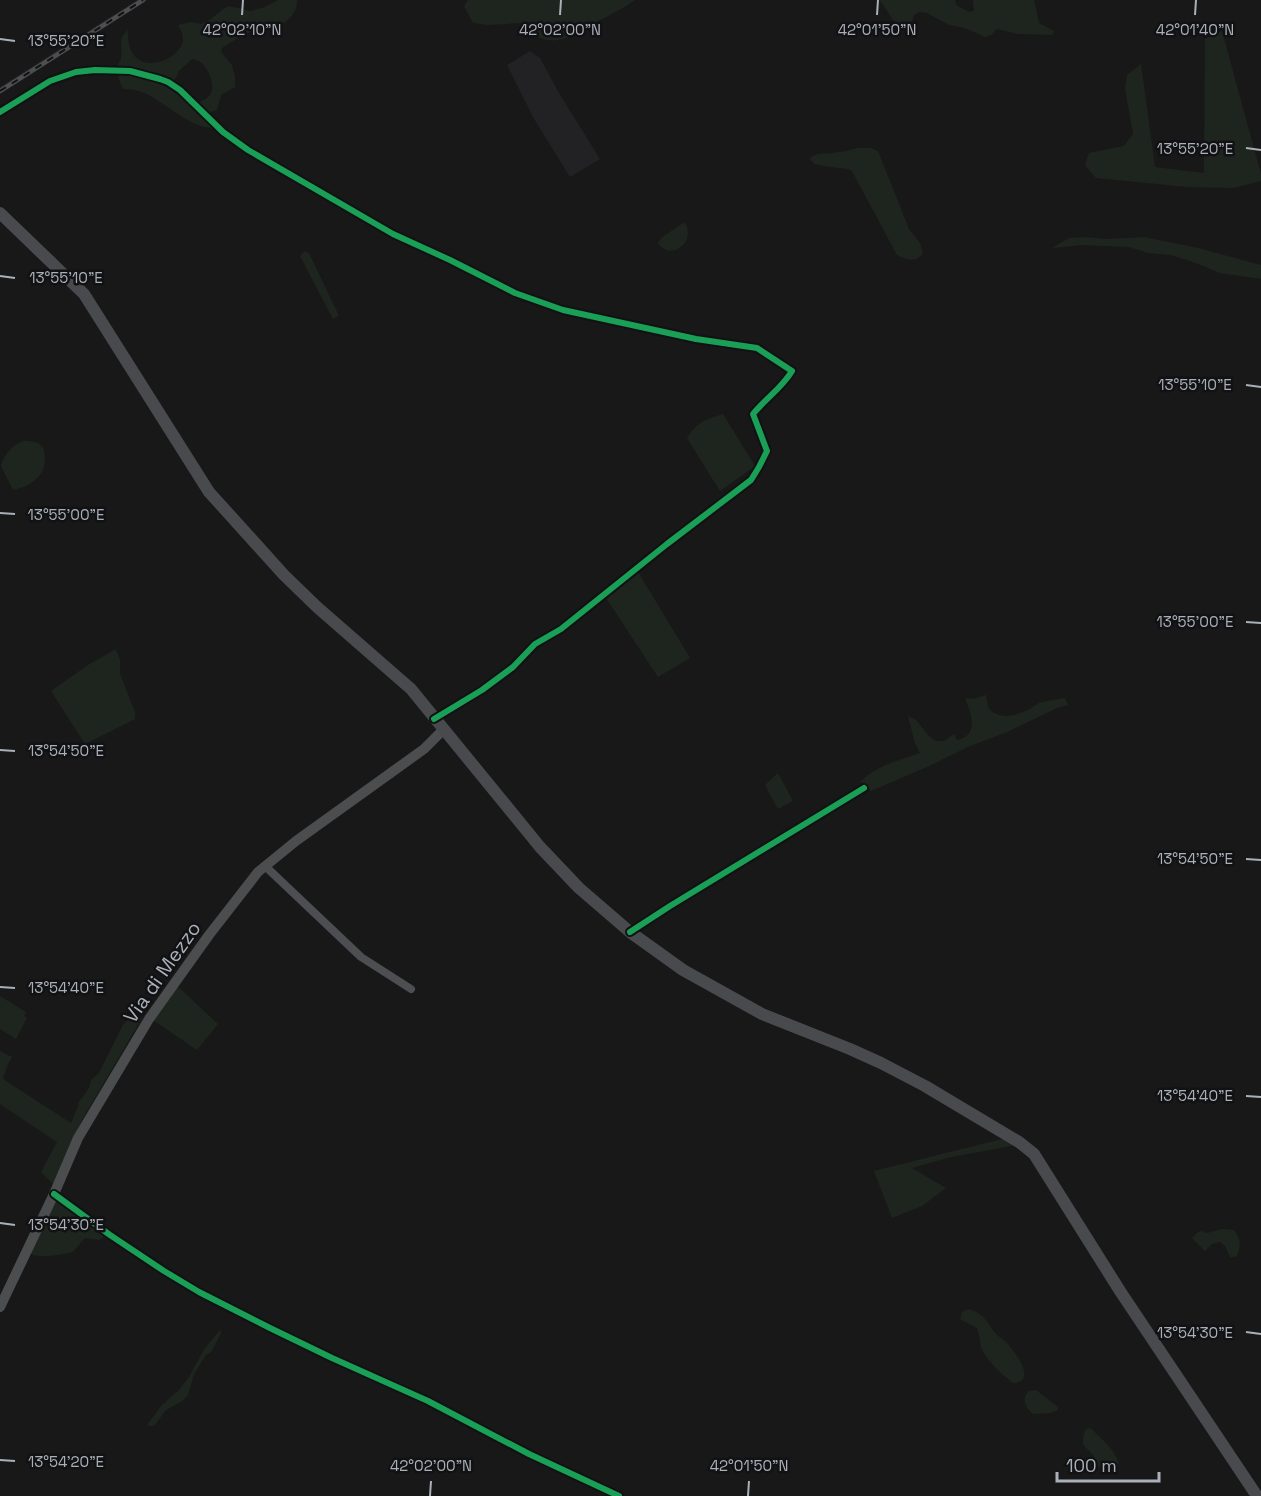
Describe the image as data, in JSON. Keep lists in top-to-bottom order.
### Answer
{
  "streets": {
    "main road": ["Via di Mezzo"]
  },
  "scale_bar": "100 m",
  "coordinates": [
    "42°02'10\"N",
    "42°02'00\"N",
    "42°01'50\"N",
    "42°01'40\"N",
    "13°55'20\"E",
    "13°55'10\"E",
    "13°55'00\"E",
    "13°54'50\"E",
    "13°54'40\"E",
    "13°54'30\"E",
    "13°54'20\"E"
  ]
}
